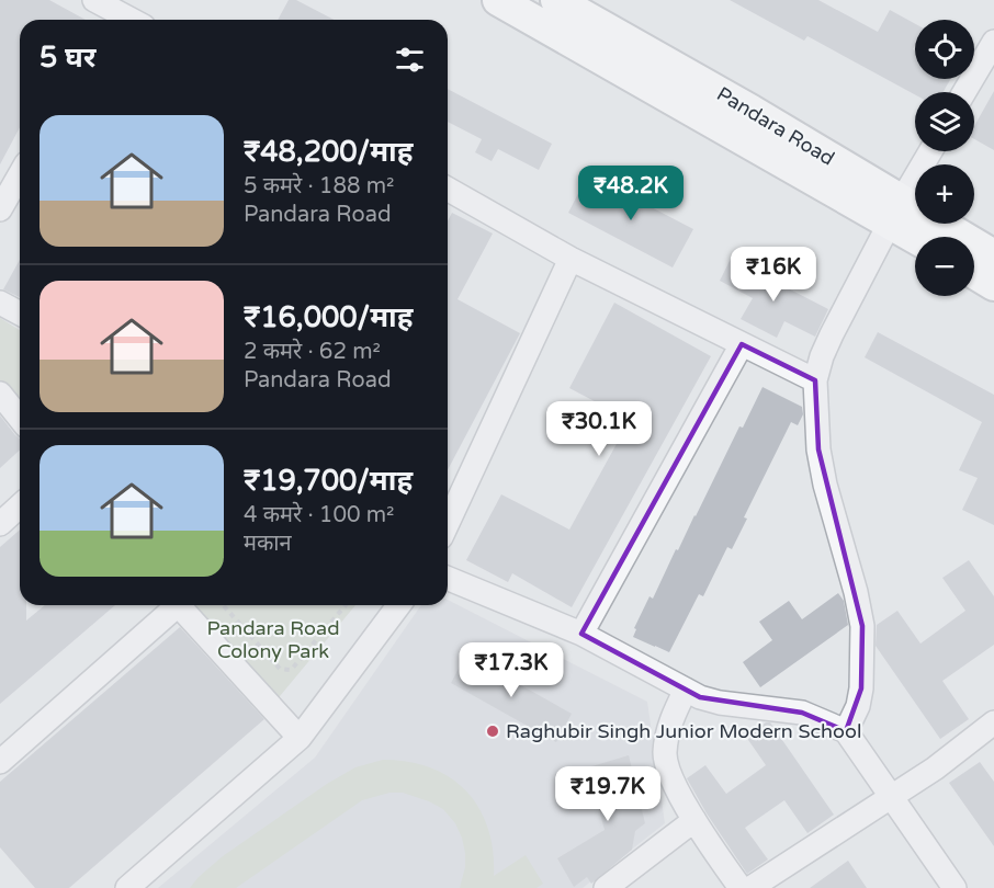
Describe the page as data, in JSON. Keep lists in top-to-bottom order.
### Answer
{
  "streets": {
    "main road": ["Pandara Road"]
  },
  "parks": ["Pandara Road Colony Park"],
  "places": ["Raghubir Singh Junior Modern School"],
  "page": {
    "map_buttons": ["+", "−"],
    "heading": "5 घर",
    "list": [
      {
        "name": "₹48,200/माह",
        "note": "5 कमरे · 188 m² · Pandara Road"
      },
      {
        "name": "₹16,000/माह",
        "note": "2 कमरे · 62 m² · Pandara Road"
      },
      {
        "name": "₹19,700/माह",
        "note": "4 कमरे · 100 m² · मकान"
      }
    ],
    "price": [
      "₹48.2K",
      "₹16K",
      "₹30.1K",
      "₹17.3K",
      "₹19.7K"
    ]
  }
}
